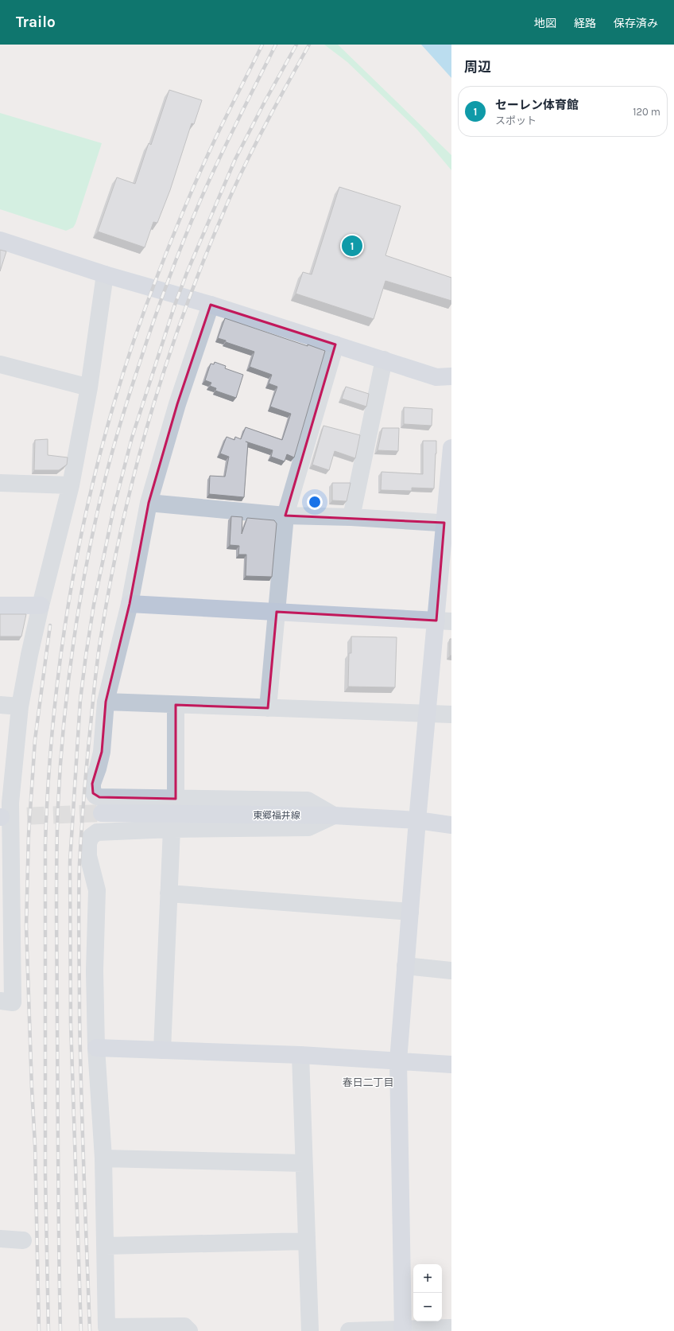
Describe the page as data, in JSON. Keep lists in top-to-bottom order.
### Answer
{
  "streets": {
    "street": ["東郷福井線"]
  },
  "districts": ["春日二丁目"],
  "page": {
    "header": "Trailo",
    "nav": ["地図", "経路", "保存済み"],
    "heading": "周辺",
    "list": [
      {
        "mark": "1",
        "name": "セーレン体育館",
        "note": "スポット",
        "value": "120 m"
      }
    ],
    "pins": "1",
    "map_buttons": ["+", "−"]
  }
}
